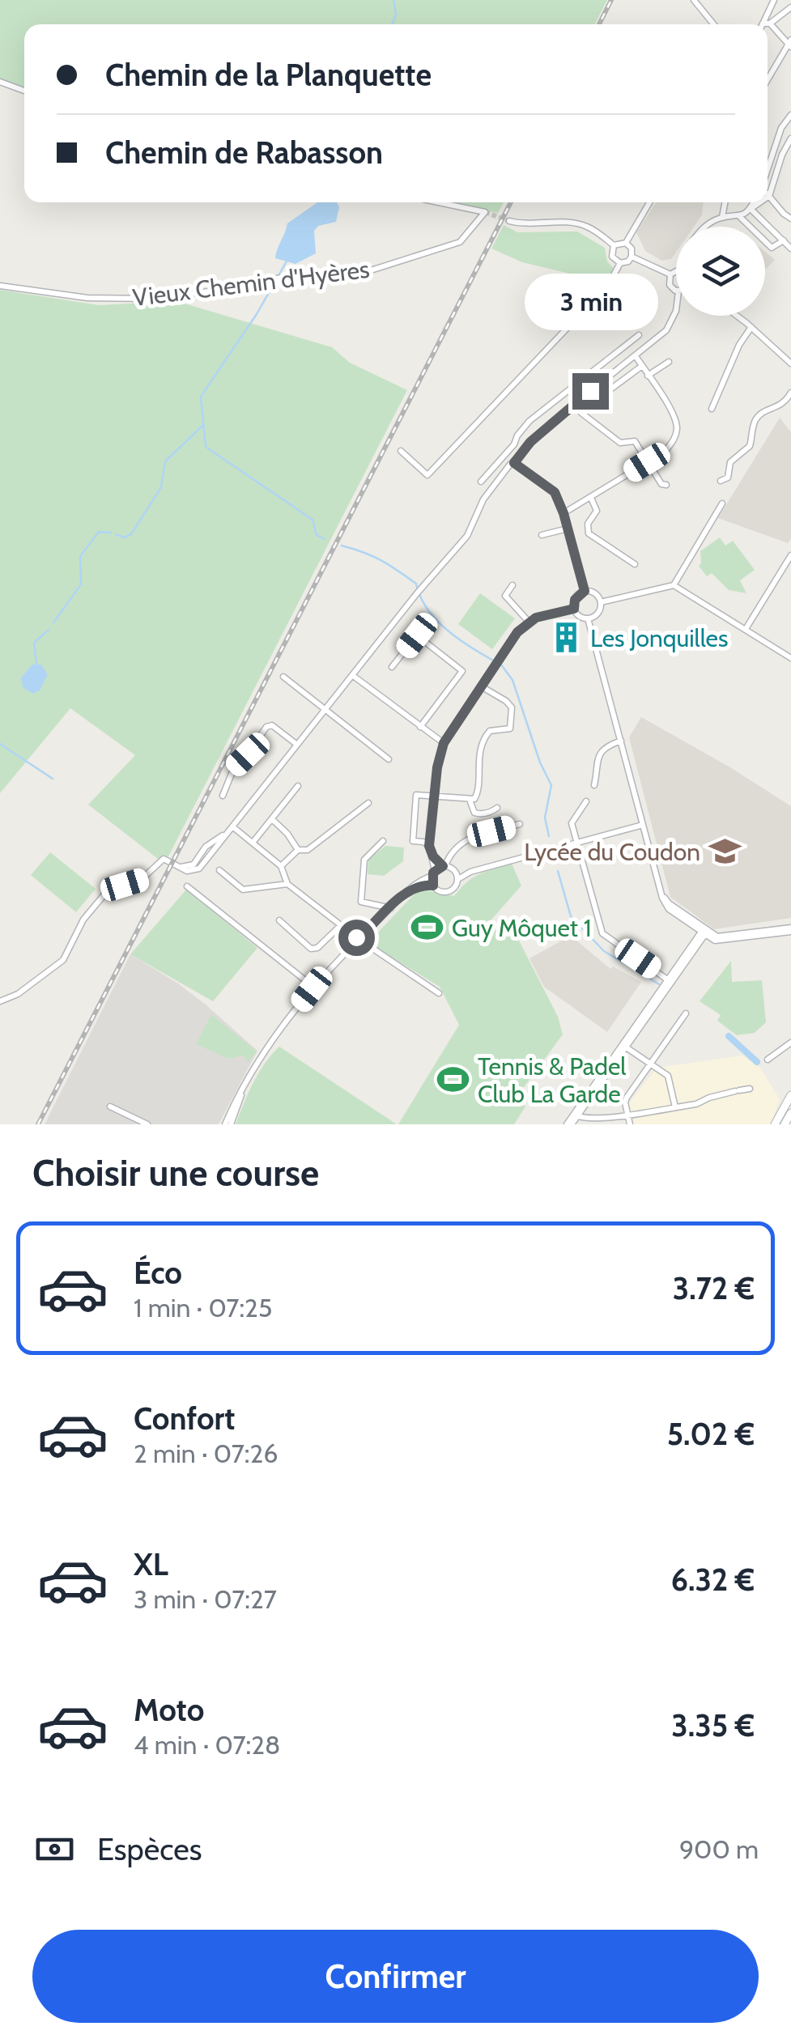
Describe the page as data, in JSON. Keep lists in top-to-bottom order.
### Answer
{
  "streets": {
    "street": ["Vieux Chemin d'Hyères"]
  },
  "places": {
    "building": ["Les Jonquilles"],
    "school or university": ["Lycée du Coudon"],
    "sports": ["Guy Môquet 1", "Tennis & Padel Club La Garde"]
  },
  "page": {
    "banner": ["Chemin de la Planquette", "Chemin de Rabasson"],
    "bubble": "3 min",
    "heading": "Choisir une course",
    "list": [
      {
        "name": "Éco",
        "note": "1 min · 07:25",
        "value": "3.72 €"
      },
      {
        "name": "Confort",
        "note": "2 min · 07:26",
        "value": "5.02 €"
      },
      {
        "name": "XL",
        "note": "3 min · 07:27",
        "value": "6.32 €"
      },
      {
        "name": "Moto",
        "note": "4 min · 07:28",
        "value": "3.35 €"
      }
    ],
    "pay": ["Espèces", "900 m"],
    "buttons": "Confirmer"
  }
}
